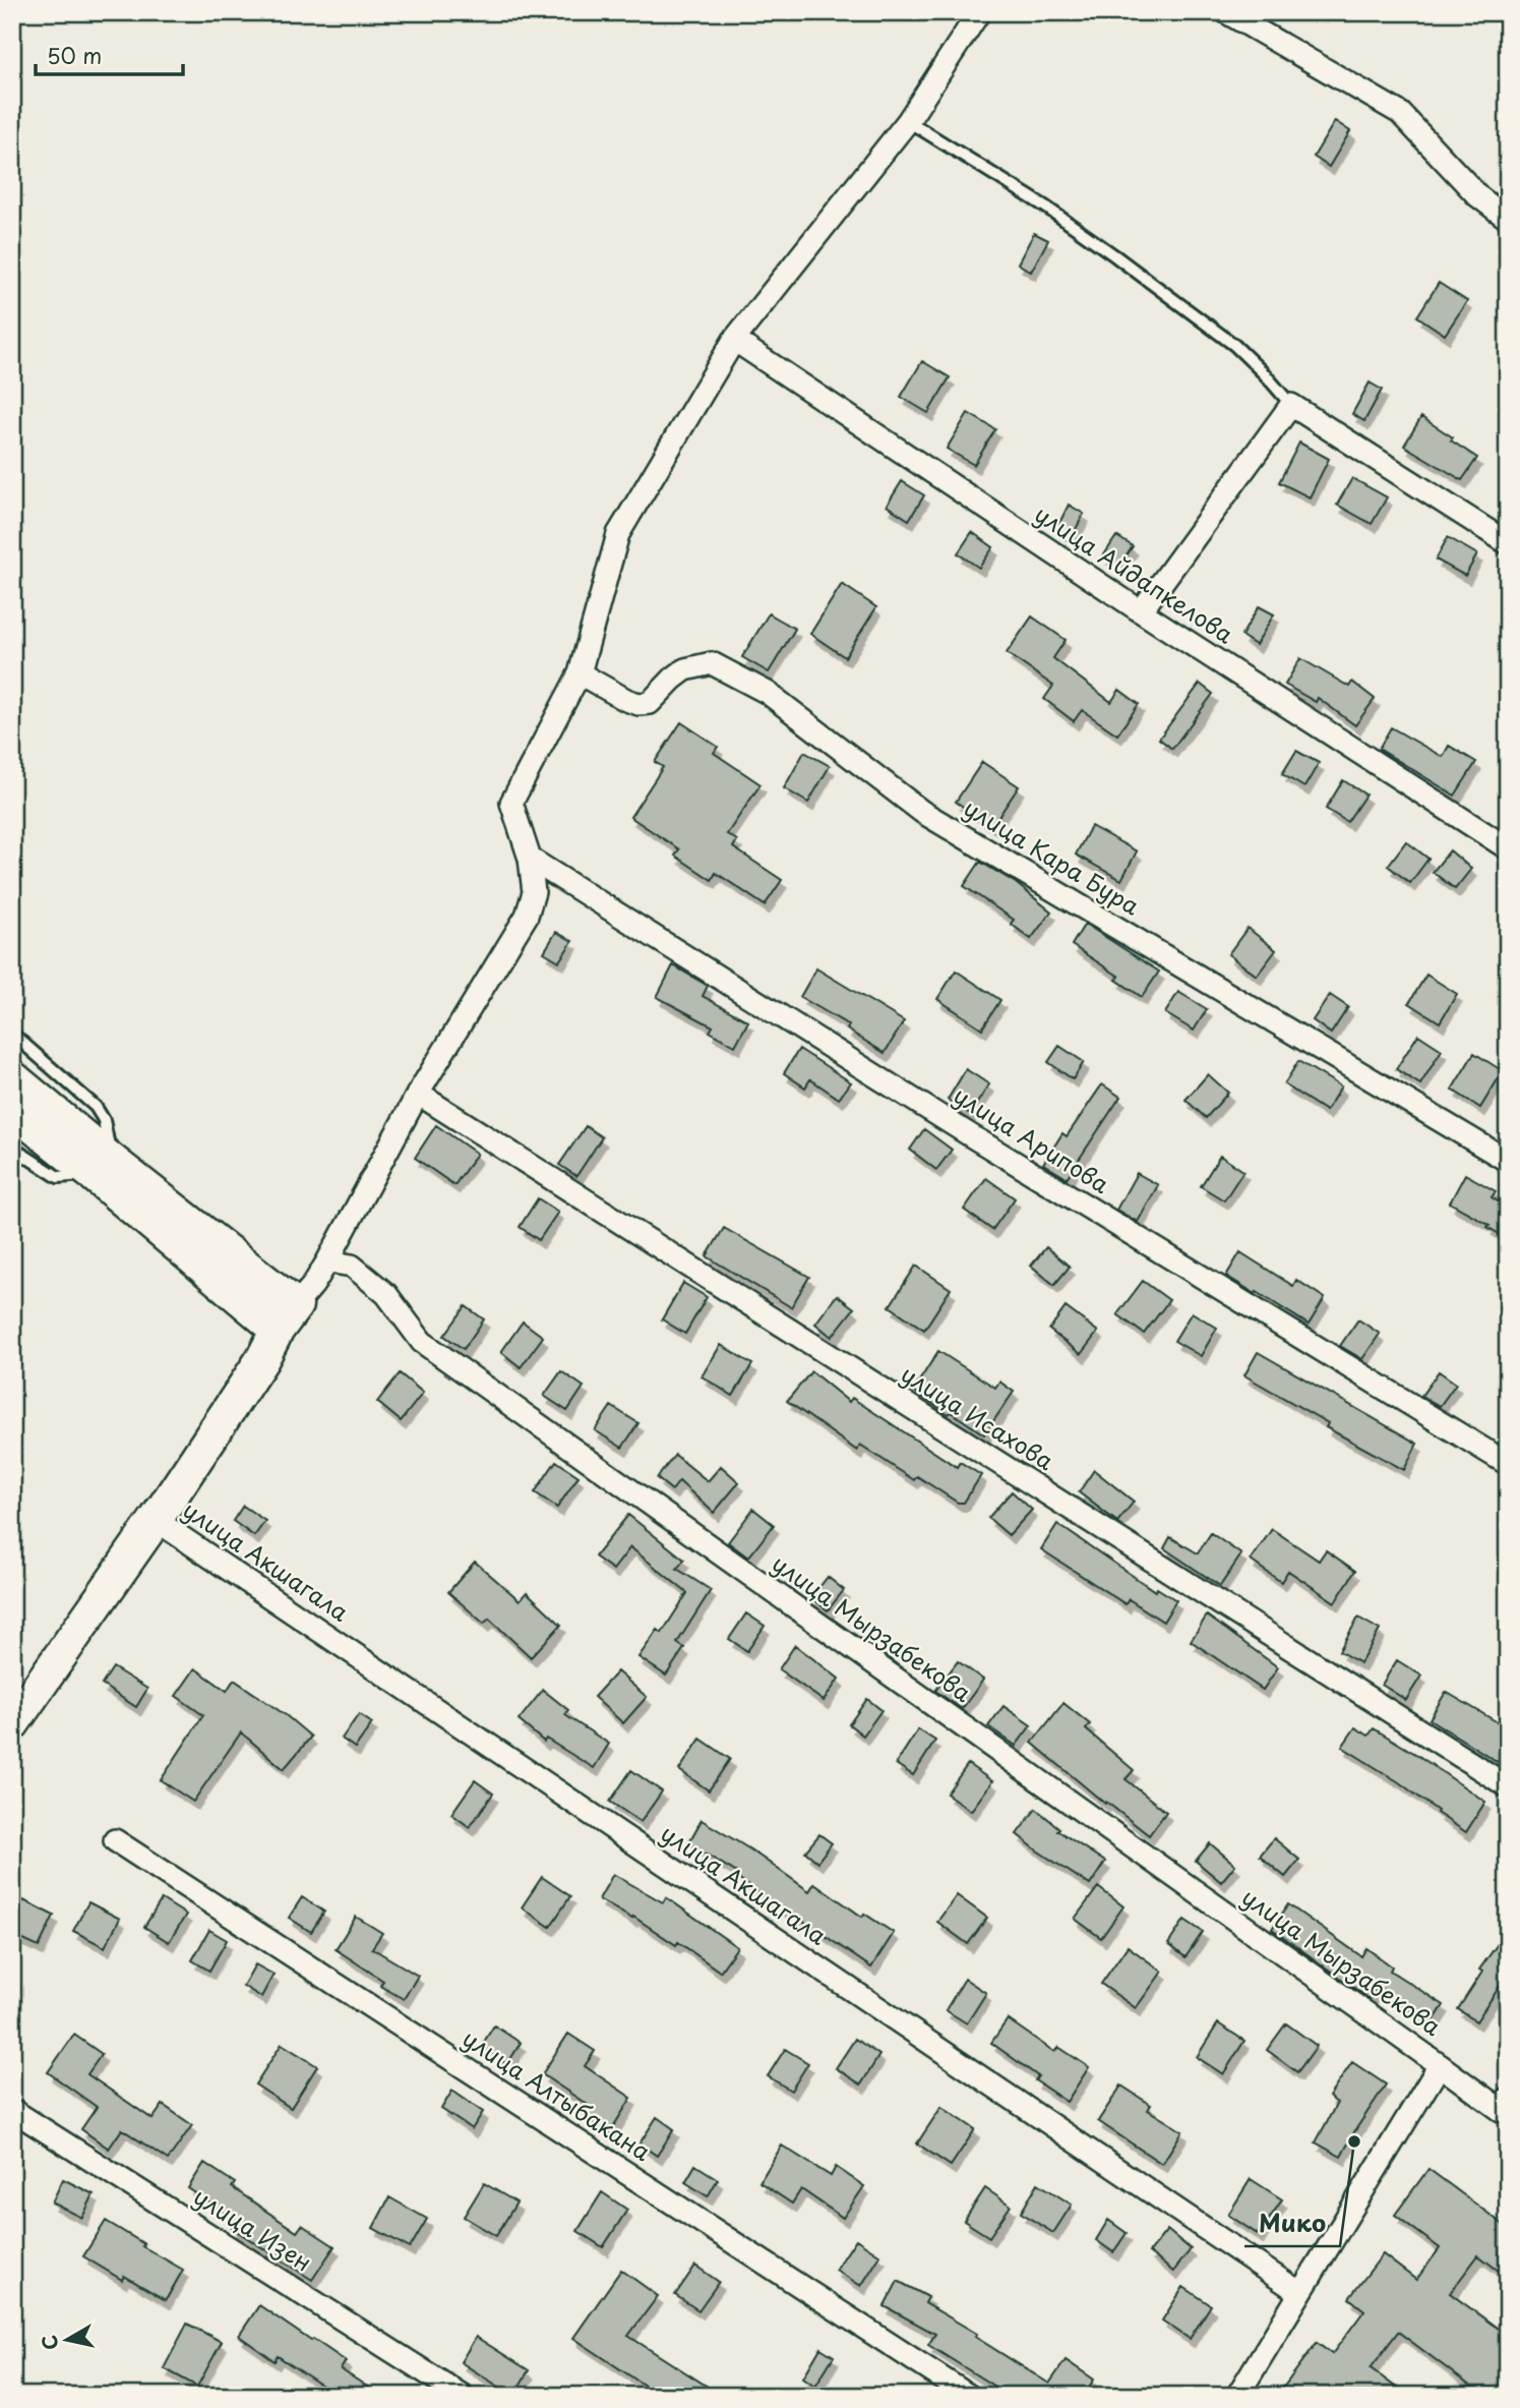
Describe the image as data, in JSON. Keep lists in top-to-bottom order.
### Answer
{
  "streets": {
    "street": [
      "улица Айдапкелова",
      "улица Кара Бура",
      "улица Арипова",
      "улица Исахова",
      "улица Акшагала",
      "улица Мырзабекова",
      "улица Алтыбакана",
      "улица Изен"
    ]
  },
  "places": ["Мико"],
  "scale_bar": "50 m",
  "north": "left"
}
